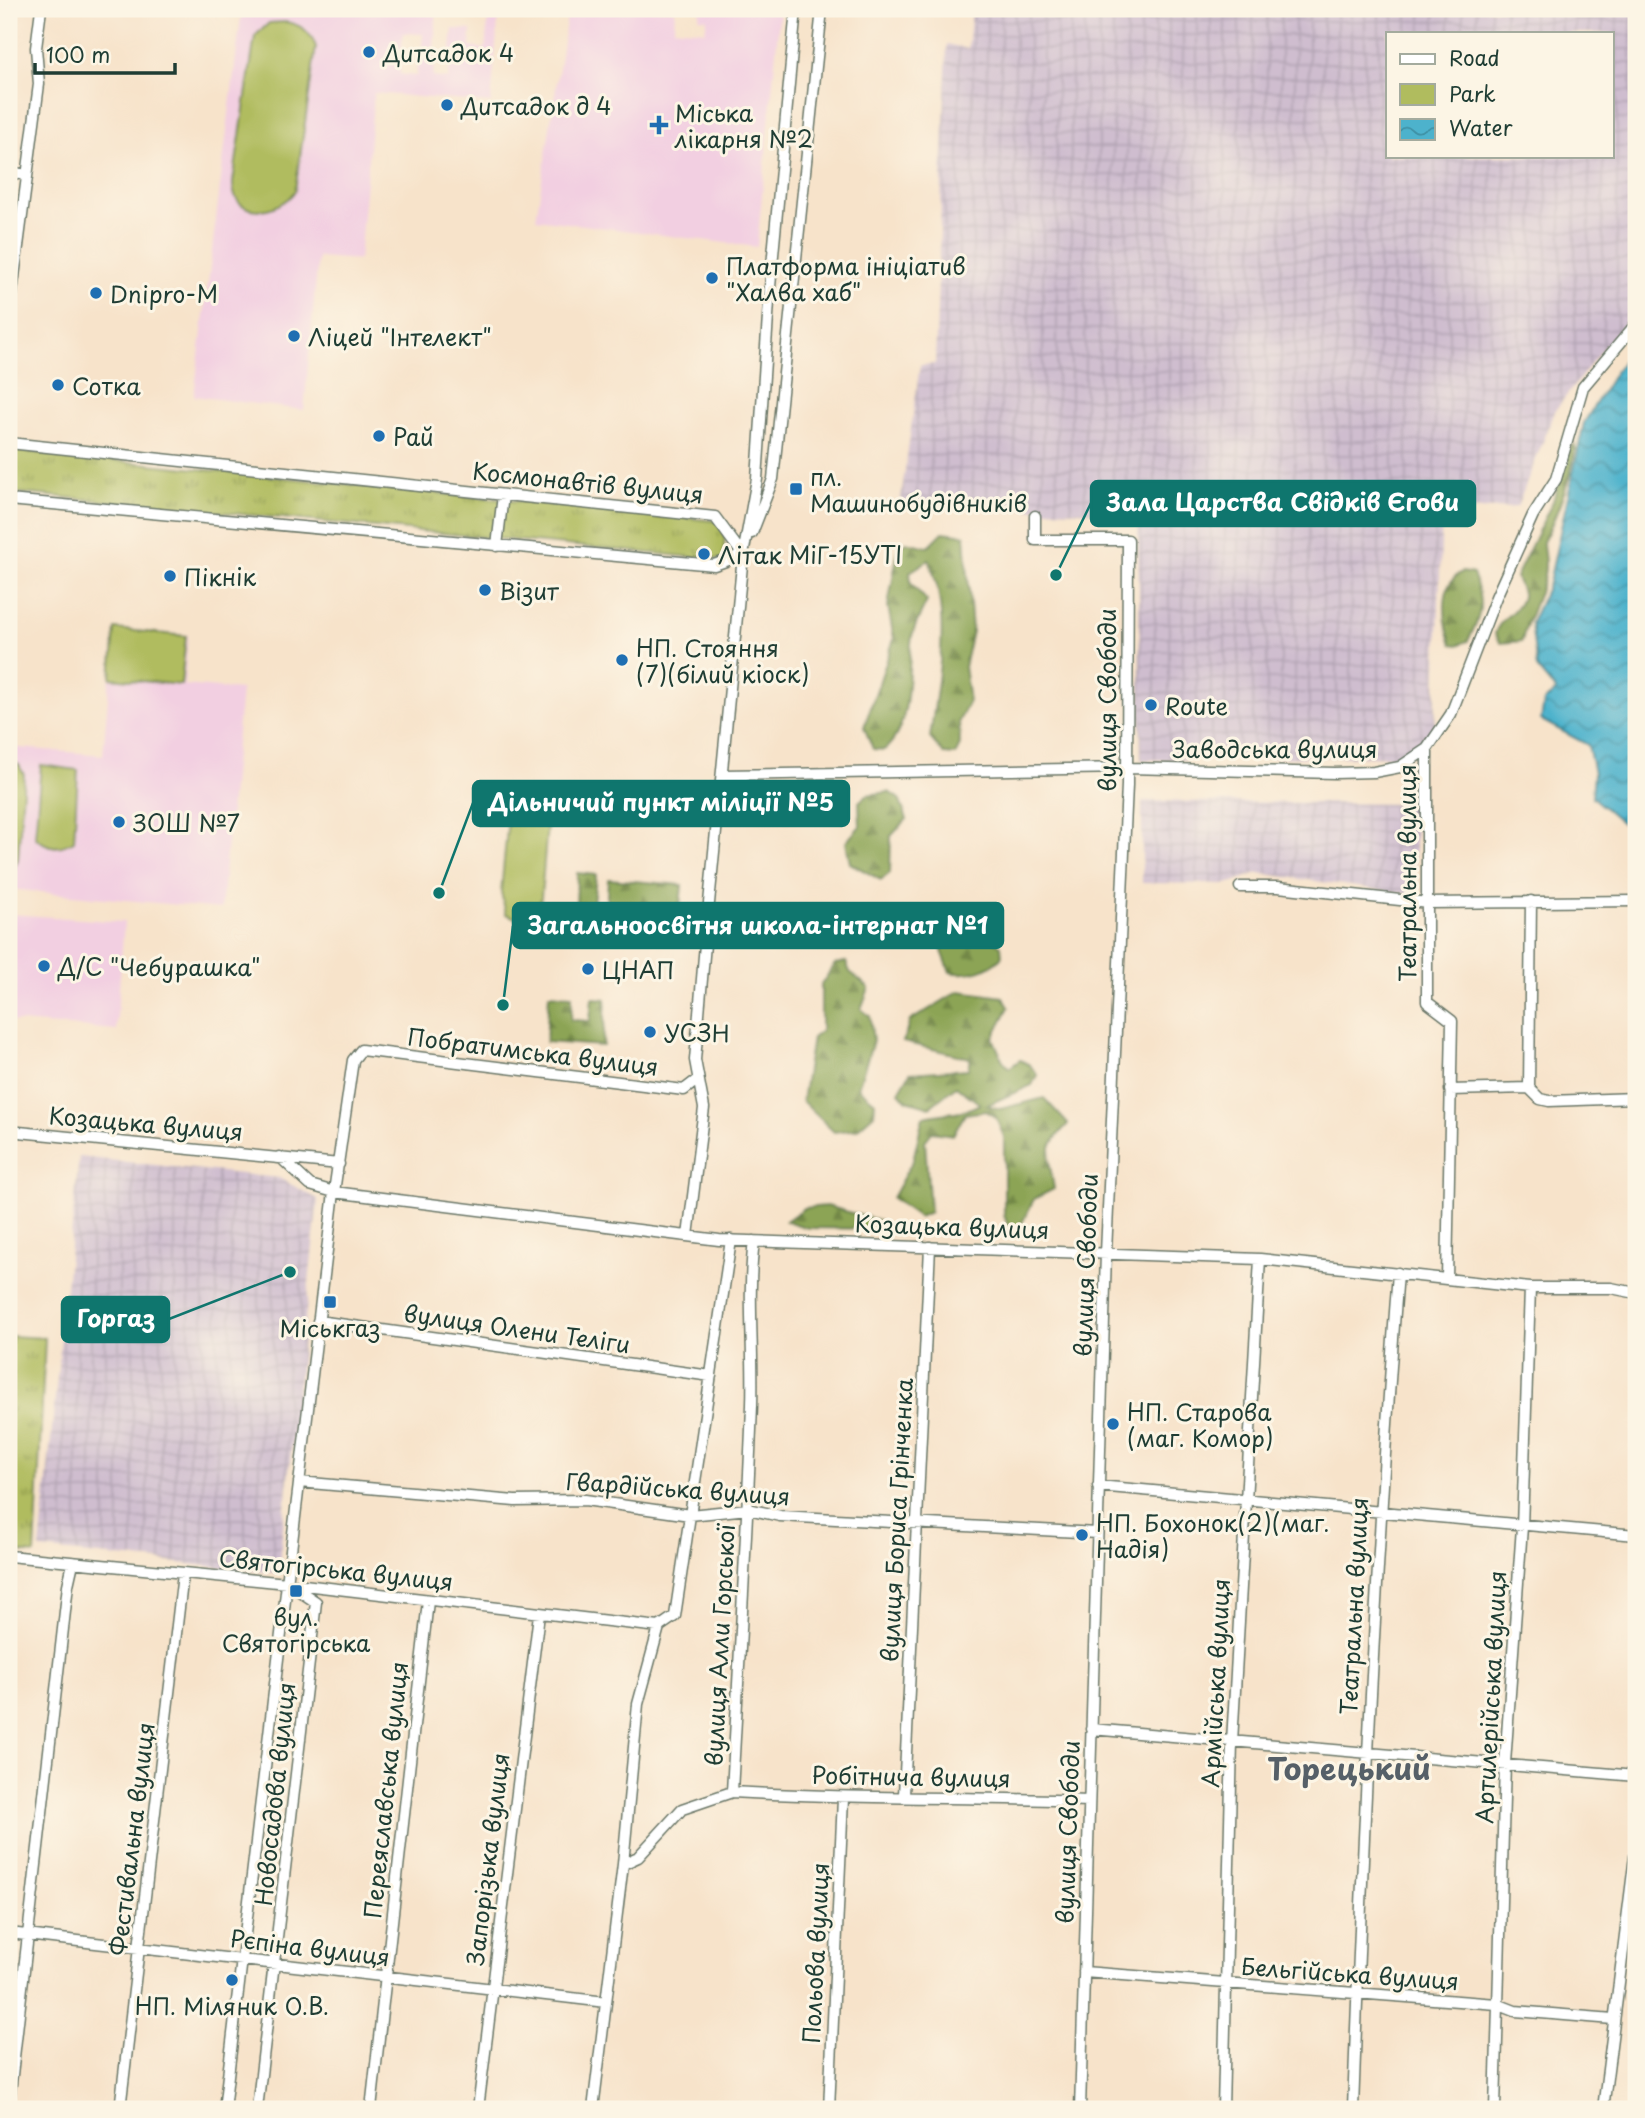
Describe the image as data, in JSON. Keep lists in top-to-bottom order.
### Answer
{
  "streets": {
    "street": [
      "Космонавтів вулиця",
      "вулиця Свободи",
      "Заводська вулиця",
      "Театральна вулиця",
      "Побратимська вулиця",
      "Козацька вулиця",
      "вулиця Олени Теліги",
      "Гвардійська вулиця",
      "вулиця Бориса Грінченка",
      "Святогірська вулиця",
      "вулиця Алли Горської",
      "Армійська вулиця",
      "Артилерійська вулиця",
      "Робітнича вулиця",
      "Переяславська вулиця",
      "Новосадова вулиця",
      "Фестивальна вулиця",
      "Запорізька вулиця",
      "Рєпіна вулиця",
      "Польова вулиця",
      "Бельгійська вулиця"
    ]
  },
  "crossings": [
    ["вулиця Свободи", "Заводська вулиця"],
    ["вулиця Свободи", "Козацька вулиця"],
    ["вулиця Свободи", "Гвардійська вулиця"],
    ["вулиця Свободи", "Робітнича вулиця"],
    ["вулиця Свободи", "Бельгійська вулиця"],
    ["Заводська вулиця", "Театральна вулиця"],
    ["Театральна вулиця", "Козацька вулиця"],
    ["Театральна вулиця", "Бельгійська вулиця"],
    ["Побратимська вулиця", "Новосадова вулиця"],
    ["Козацька вулиця", "вулиця Бориса Грінченка"],
    ["Козацька вулиця", "вулиця Алли Горської"],
    ["Козацька вулиця", "Армійська вулиця"],
    ["Козацька вулиця", "Артилерійська вулиця"],
    ["Козацька вулиця", "Новосадова вулиця"],
    ["вулиця Олени Теліги", "вулиця Алли Горської"],
    ["вулиця Олени Теліги", "Новосадова вулиця"],
    ["Гвардійська вулиця", "вулиця Бориса Грінченка"],
    ["Гвардійська вулиця", "вулиця Алли Горської"],
    ["Гвардійська вулиця", "Новосадова вулиця"],
    ["вулиця Бориса Грінченка", "Робітнича вулиця"],
    ["Святогірська вулиця", "вулиця Алли Горської"],
    ["Святогірська вулиця", "Переяславська вулиця"],
    ["Святогірська вулиця", "Новосадова вулиця"],
    ["Святогірська вулиця", "Фестивальна вулиця"],
    ["Святогірська вулиця", "Запорізька вулиця"],
    ["вулиця Алли Горської", "Робітнича вулиця"],
    ["вулиця Алли Горської", "Рєпіна вулиця"],
    ["Армійська вулиця", "Бельгійська вулиця"],
    ["Артилерійська вулиця", "Бельгійська вулиця"],
    ["Робітнича вулиця", "Польова вулиця"],
    ["Переяславська вулиця", "Рєпіна вулиця"],
    ["Новосадова вулиця", "Рєпіна вулиця"],
    ["Фестивальна вулиця", "Рєпіна вулиця"],
    ["Запорізька вулиця", "Рєпіна вулиця"]
  ],
  "districts": ["Торецький"],
  "places": {
    "other": [
      "Дитсадок 4",
      "Дитсадок д 4",
      "Платформа ініціатив \"Халва хаб\"",
      "Dnipro-M",
      "Ліцей \"Інтелект\"",
      "Сотка",
      "Рай",
      "Літак МіГ-15УТІ",
      "Зала Царства Свідків Єгови",
      "Пікнік",
      "Візит",
      "НП. Стояння (7)(білий кіоск)",
      "Route",
      "ЗОШ №7",
      "Дільничий пункт міліції №5",
      "Д/С \"Чебурашка\"",
      "ЦНАП",
      "Загальноосвітня школа-інтернат №1",
      "УСЗН",
      "Горгаз",
      "НП. Старова (маг. Комор)",
      "НП. Бохонок(2)(маг. Надія)",
      "НП. Міляник О.В."
    ],
    "health": ["Міська лікарня №2"],
    "transit": ["пл. Машинобудівників", "Міськгаз", "вул. Святогірська"]
  },
  "legend": ["Road", "Park", "Water"],
  "scale_bar": "100 m"
}
